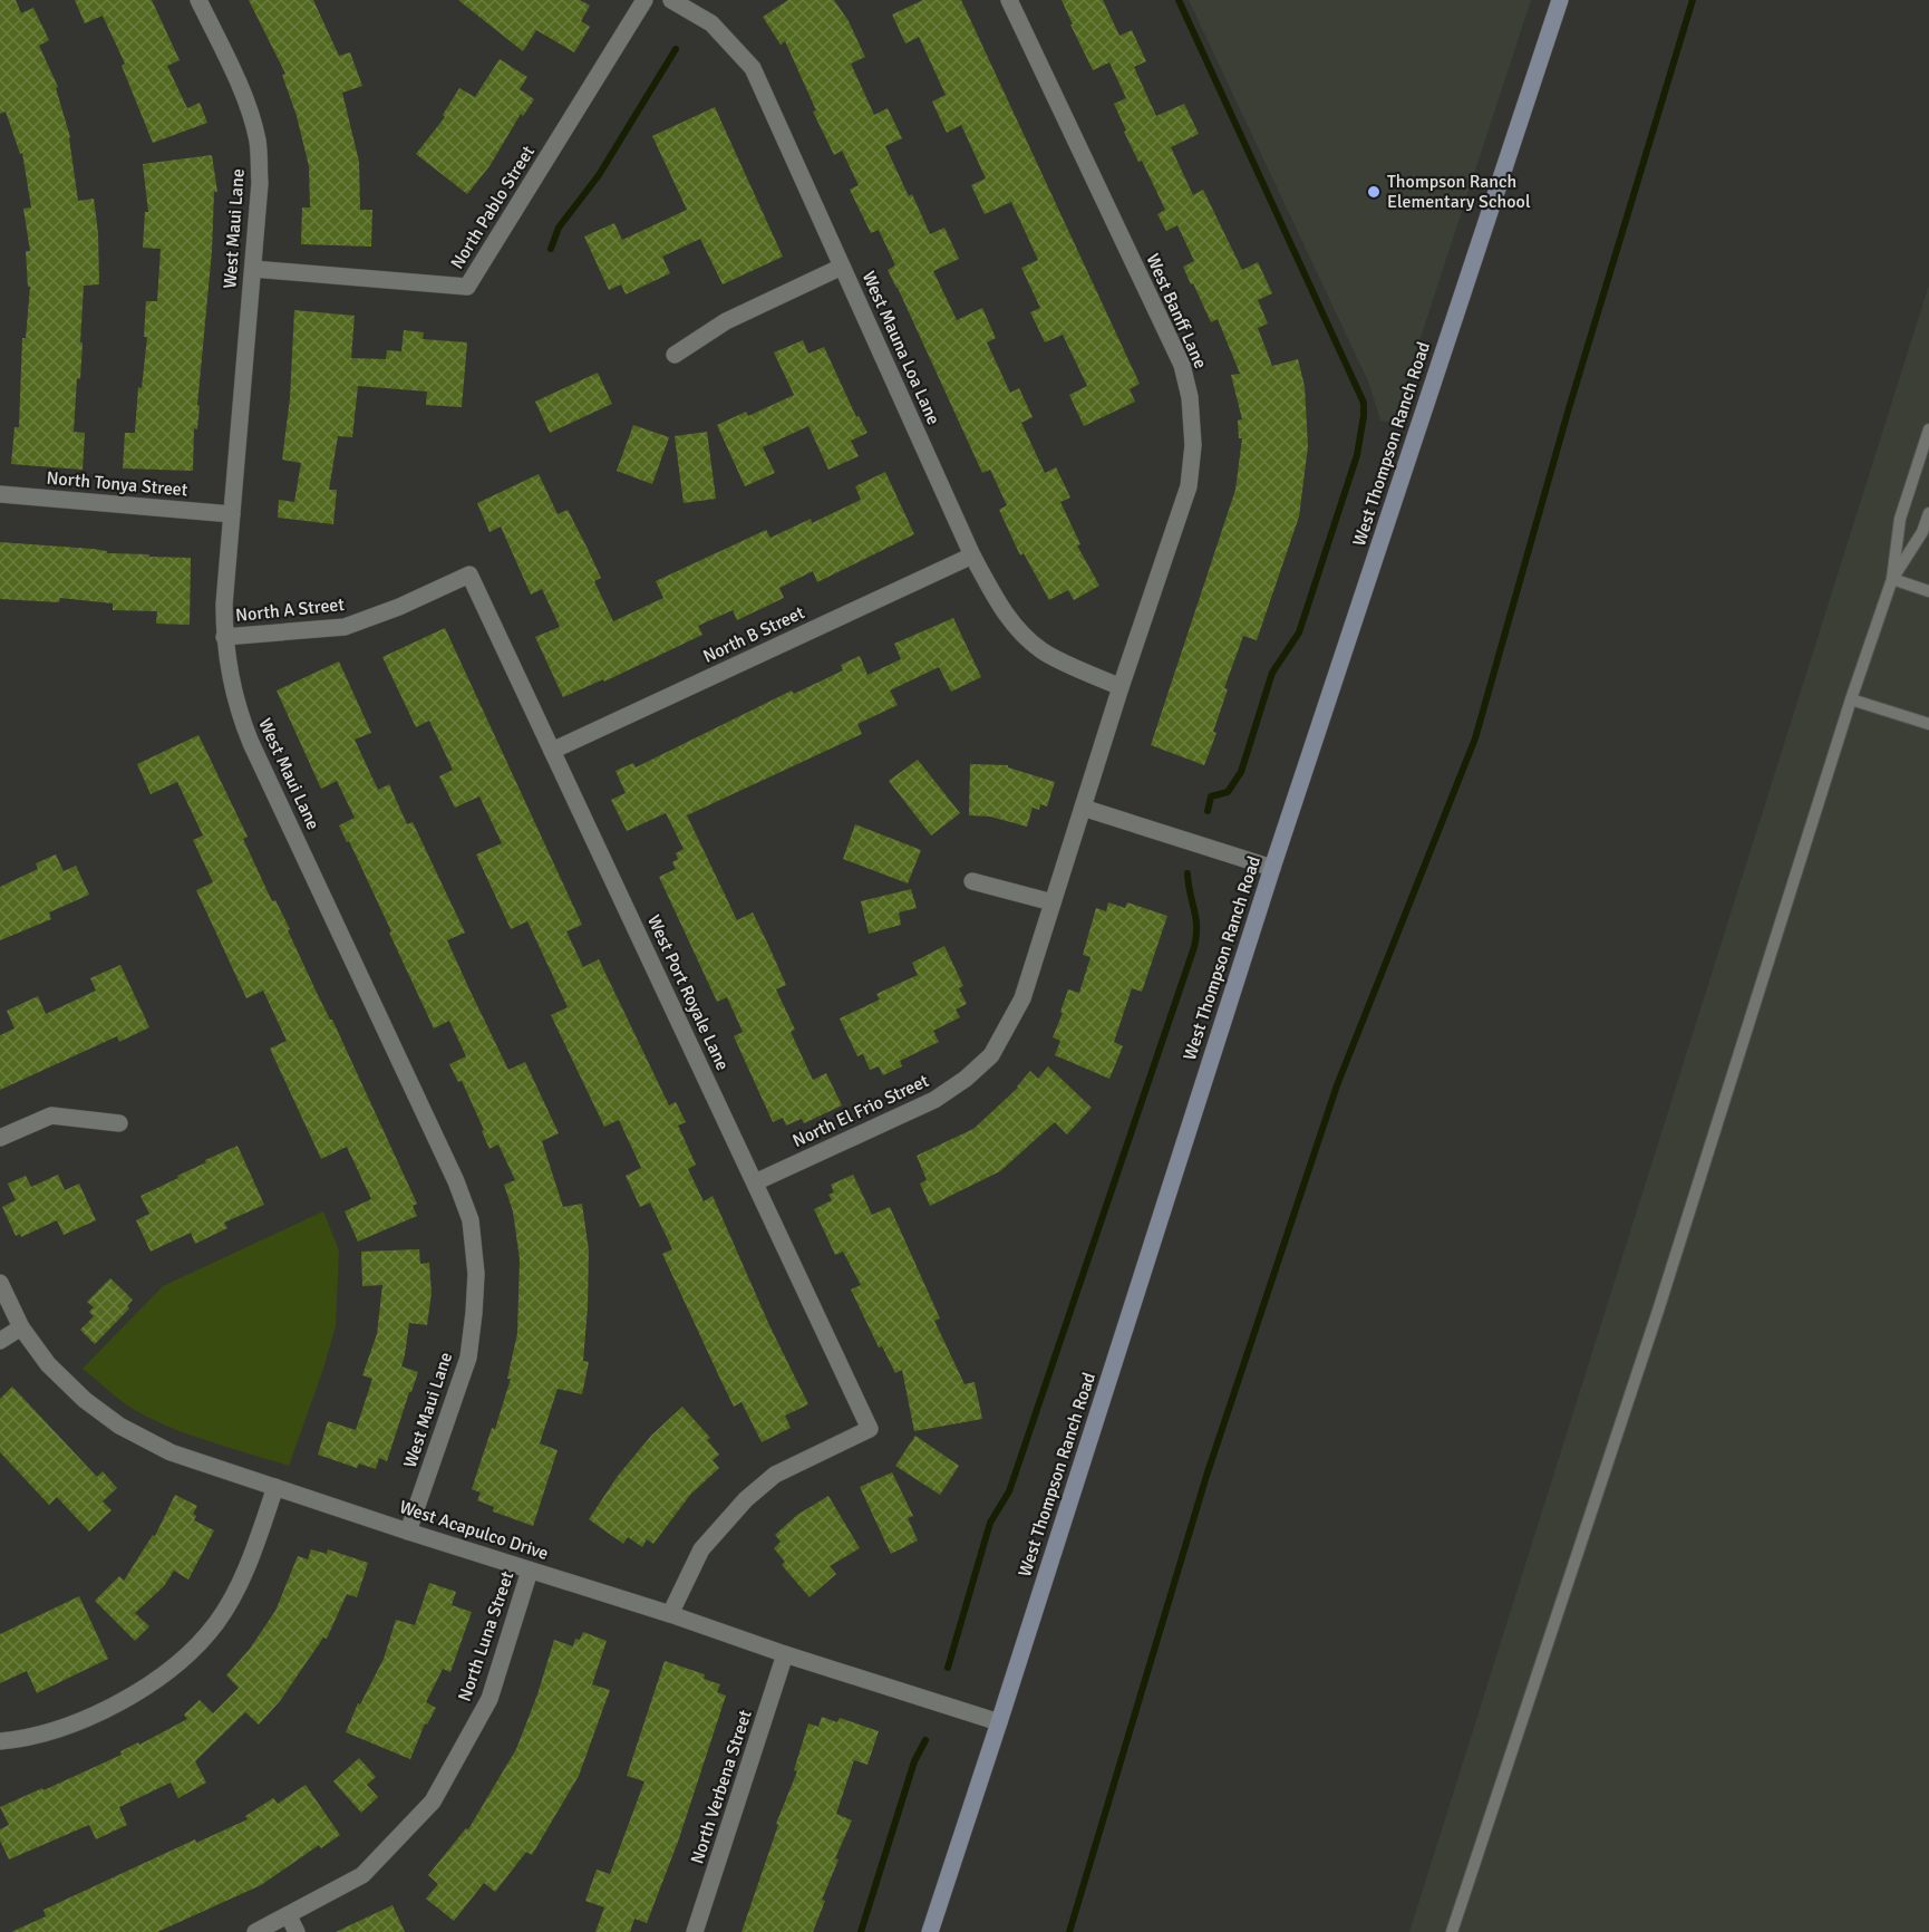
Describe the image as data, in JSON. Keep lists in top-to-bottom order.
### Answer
{
  "streets": {
    "main road": ["West Thompson Ranch Road"],
    "street": [
      "North Pablo Street",
      "West Maui Lane",
      "West Banff Lane",
      "West Mauna Loa Lane",
      "North Tonya Street",
      "North A Street",
      "North B Street",
      "West Port Royale Lane",
      "North El Frio Street",
      "West Acapulco Drive",
      "North Luna Street",
      "North Verbena Street"
    ]
  },
  "crossings": [
    ["North Pablo Street", "West Maui Lane"],
    ["West Maui Lane", "North Tonya Street"],
    ["West Maui Lane", "North A Street"],
    ["West Maui Lane", "West Acapulco Drive"],
    ["West Banff Lane", "West Mauna Loa Lane"],
    ["West Banff Lane", "North El Frio Street"],
    ["West Mauna Loa Lane", "North B Street"],
    ["West Thompson Ranch Road", "West Acapulco Drive"],
    ["North A Street", "West Port Royale Lane"],
    ["North B Street", "West Port Royale Lane"],
    ["West Port Royale Lane", "North El Frio Street"],
    ["West Port Royale Lane", "West Acapulco Drive"],
    ["West Acapulco Drive", "North Luna Street"],
    ["West Acapulco Drive", "North Verbena Street"]
  ],
  "places": ["Thompson Ranch Elementary School"]
}
